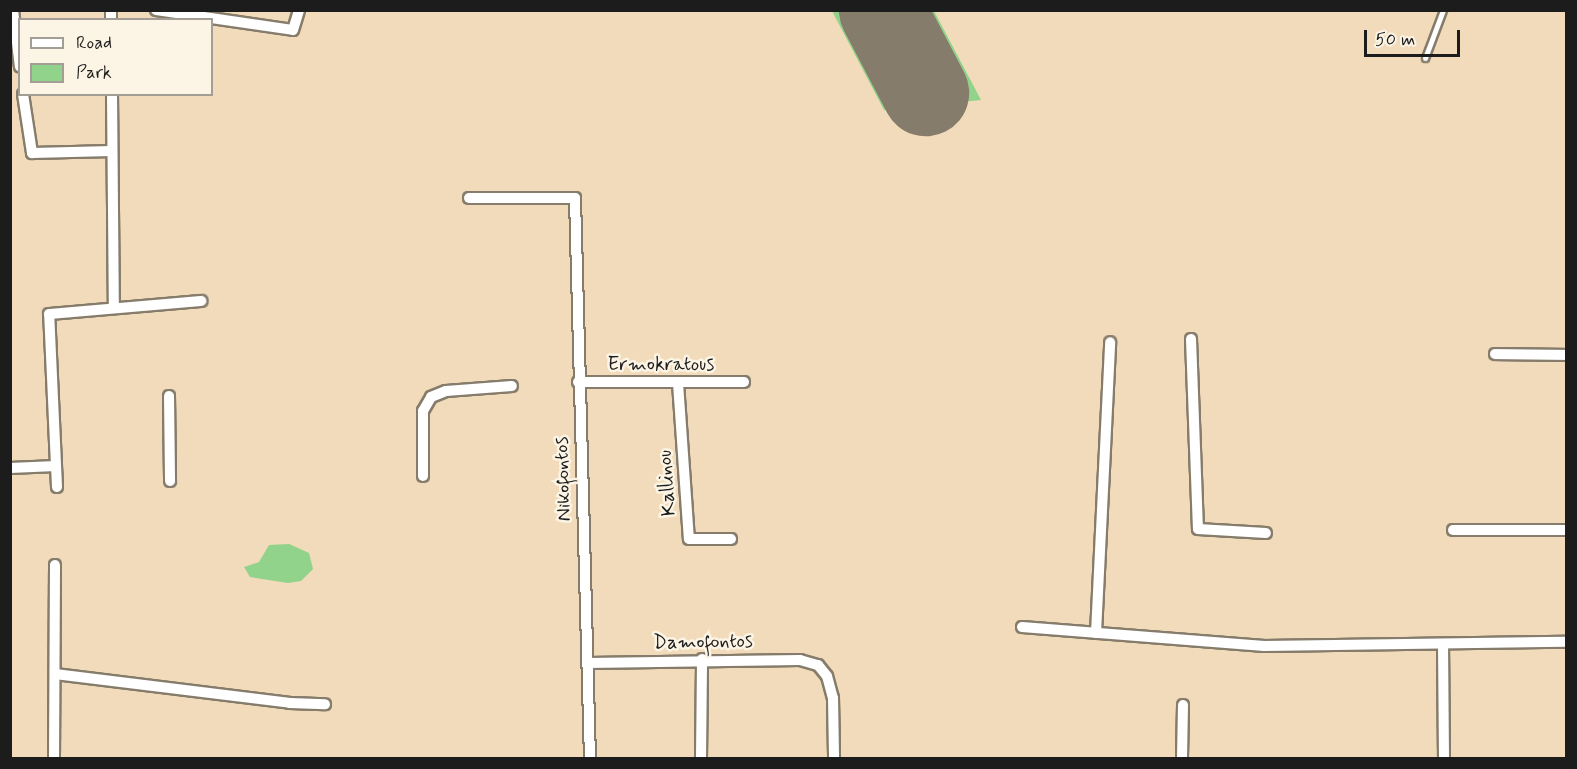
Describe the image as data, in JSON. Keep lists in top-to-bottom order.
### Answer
{
  "streets": {
    "street": [
      "Ermokratous",
      "Nikofontos",
      "Kallinou",
      "Damofontos"
    ]
  },
  "crossings": [
    ["Ermokratous", "Nikofontos"],
    ["Ermokratous", "Kallinou"],
    ["Nikofontos", "Damofontos"]
  ],
  "legend": ["Road", "Park"],
  "scale_bar": "50 m"
}
